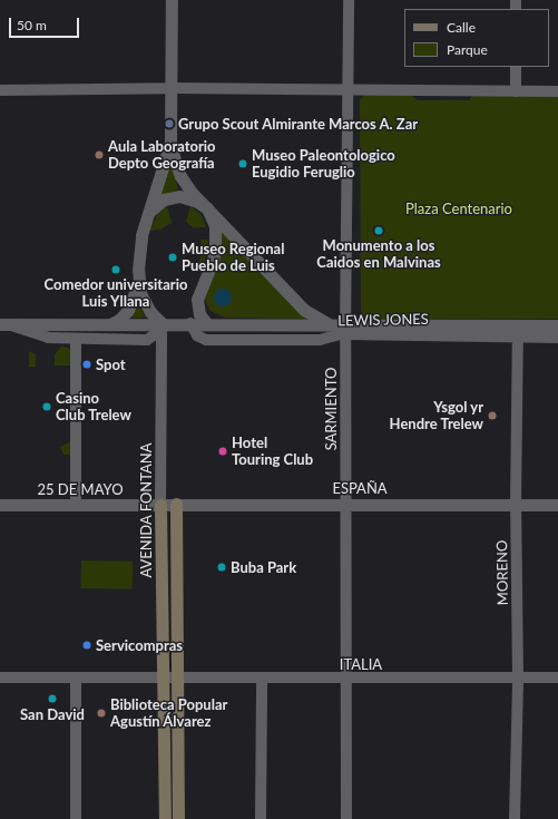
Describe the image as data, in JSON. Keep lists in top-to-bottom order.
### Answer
{
  "streets": {
    "main road": ["AVENIDA FONTANA"],
    "street": [
      "LEWIS JONES",
      "SARMIENTO",
      "ESPAÑA",
      "25 DE MAYO",
      "MORENO",
      "ITALIA"
    ]
  },
  "crossings": [
    ["LEWIS JONES", "SARMIENTO"],
    ["LEWIS JONES", "AVENIDA FONTANA"],
    ["LEWIS JONES", "MORENO"],
    ["SARMIENTO", "ESPAÑA"],
    ["SARMIENTO", "ITALIA"],
    ["ESPAÑA", "25 DE MAYO"],
    ["ESPAÑA", "AVENIDA FONTANA"],
    ["ESPAÑA", "MORENO"],
    ["25 DE MAYO", "AVENIDA FONTANA"],
    ["AVENIDA FONTANA", "ITALIA"],
    ["MORENO", "ITALIA"]
  ],
  "parks": ["Plaza Centenario"],
  "places": [
    "Grupo Scout Almirante Marcos A. Zar",
    "Aula Laboratorio Depto Geografía",
    "Museo Paleontologico Eugidio Feruglio",
    "Monumento a los Caidos en Malvinas",
    "Museo Regional Pueblo de Luis",
    "Comedor universitario Luis Yllana",
    "Spot",
    "Casino Club Trelew",
    "Ysgol yr Hendre Trelew",
    "Hotel Touring Club",
    "Buba Park",
    "Servicompras",
    "San David",
    "Biblioteca Popular Agustín Álvarez"
  ],
  "legend": ["Calle", "Parque"],
  "scale_bar": "50 m"
}
